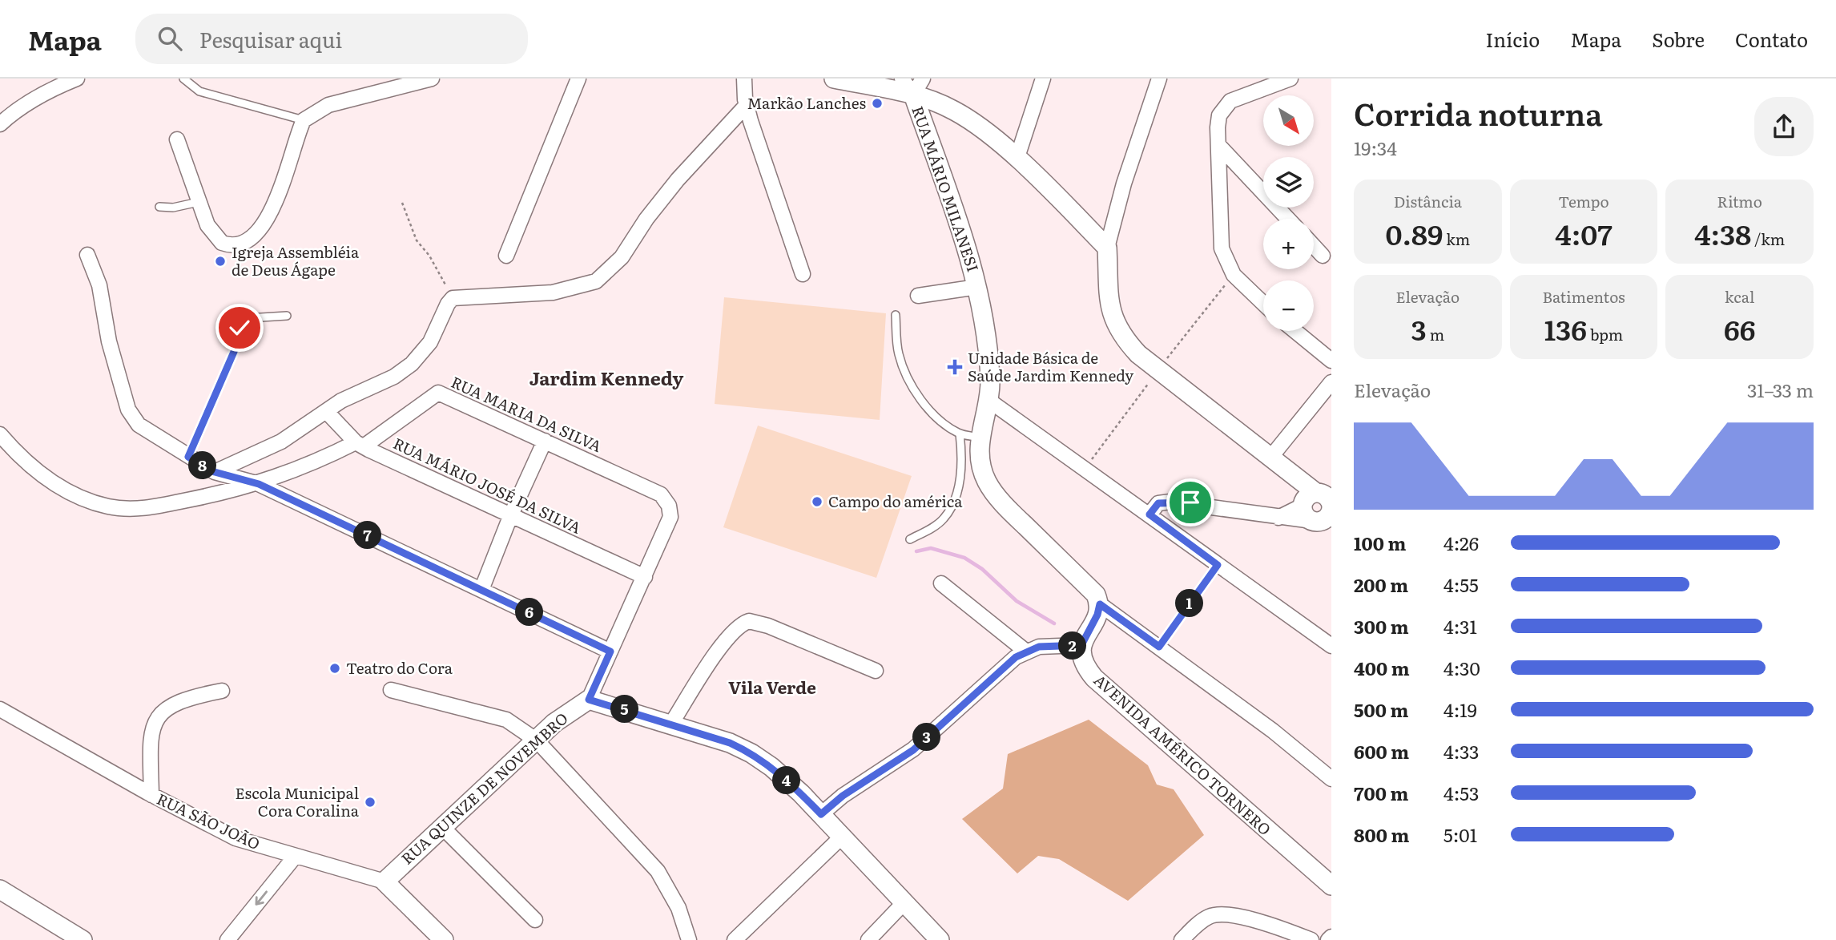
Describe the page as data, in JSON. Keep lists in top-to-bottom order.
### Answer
{
  "streets": {
    "street": [
      "RUA MÁRIO MILANESI",
      "RUA MARIA DA SILVA",
      "RUA MÁRIO JOSÉ DA SILVA",
      "AVENIDA AMÉRICO TORNERO",
      "RUA QUINZE DE NOVEMBRO",
      "RUA SÃO JOÃO"
    ]
  },
  "crossings": [
    ["RUA MARIA DA SILVA", "RUA MÁRIO JOSÉ DA SILVA"],
    ["RUA QUINZE DE NOVEMBRO", "RUA SÃO JOÃO"]
  ],
  "districts": ["Jardim Kennedy", "Vila Verde"],
  "places": {
    "other": [
      "Markão Lanches",
      "Igreja Assembléia de Deus Ágape",
      "Campo do américa",
      "Teatro do Cora",
      "Escola Municipal Cora Coralina"
    ],
    "health": ["Unidade Básica de Saúde Jardim Kennedy"]
  },
  "north": "bottom right",
  "page": {
    "header": "Mapa",
    "search": "Pesquisar aqui",
    "nav": [
      "Início",
      "Mapa",
      "Sobre",
      "Contato"
    ],
    "heading": ["Corrida noturna", "19:34"],
    "map_buttons": ["+", "−"],
    "stats": [
      ["Distância", "0.89 km"],
      ["Tempo", "4:07"],
      ["Ritmo", "4:38 /km"],
      ["Elevação", "3 m"],
      ["Batimentos", "136 bpm"],
      ["kcal", "66"]
    ],
    "chart": ["Elevação", "31–33 m"],
    "pins": [
      "8",
      "7",
      "1",
      "6",
      "2",
      "5",
      "3",
      "4"
    ],
    "list": [
      {
        "name": "100 m",
        "note": "4:26"
      },
      {
        "name": "200 m",
        "note": "4:55"
      },
      {
        "name": "300 m",
        "note": "4:31"
      },
      {
        "name": "400 m",
        "note": "4:30"
      },
      {
        "name": "500 m",
        "note": "4:19"
      },
      {
        "name": "600 m",
        "note": "4:33"
      },
      {
        "name": "700 m",
        "note": "4:53"
      },
      {
        "name": "800 m",
        "note": "5:01"
      }
    ]
  }
}
